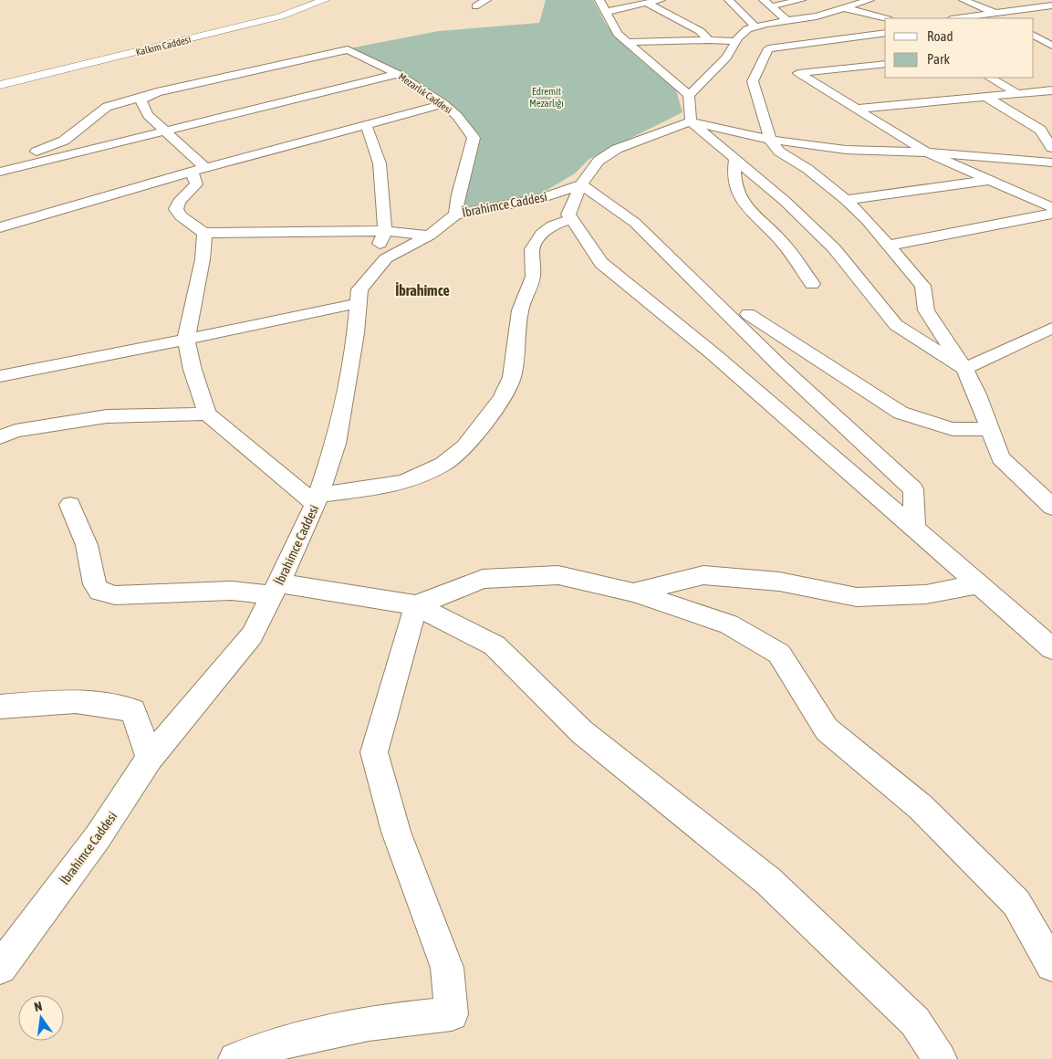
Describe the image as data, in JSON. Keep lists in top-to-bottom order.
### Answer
{
  "streets": {
    "main road": ["Kalkım Caddesi"],
    "street": ["Mezarlık Caddesi", "İbrahimce Caddesi"]
  },
  "crossings": [
    ["Mezarlık Caddesi", "İbrahimce Caddesi"]
  ],
  "districts": ["İbrahimce"],
  "parks": ["Edremit Mezarlığı"],
  "legend": ["Road", "Park"],
  "north": "top"
}
